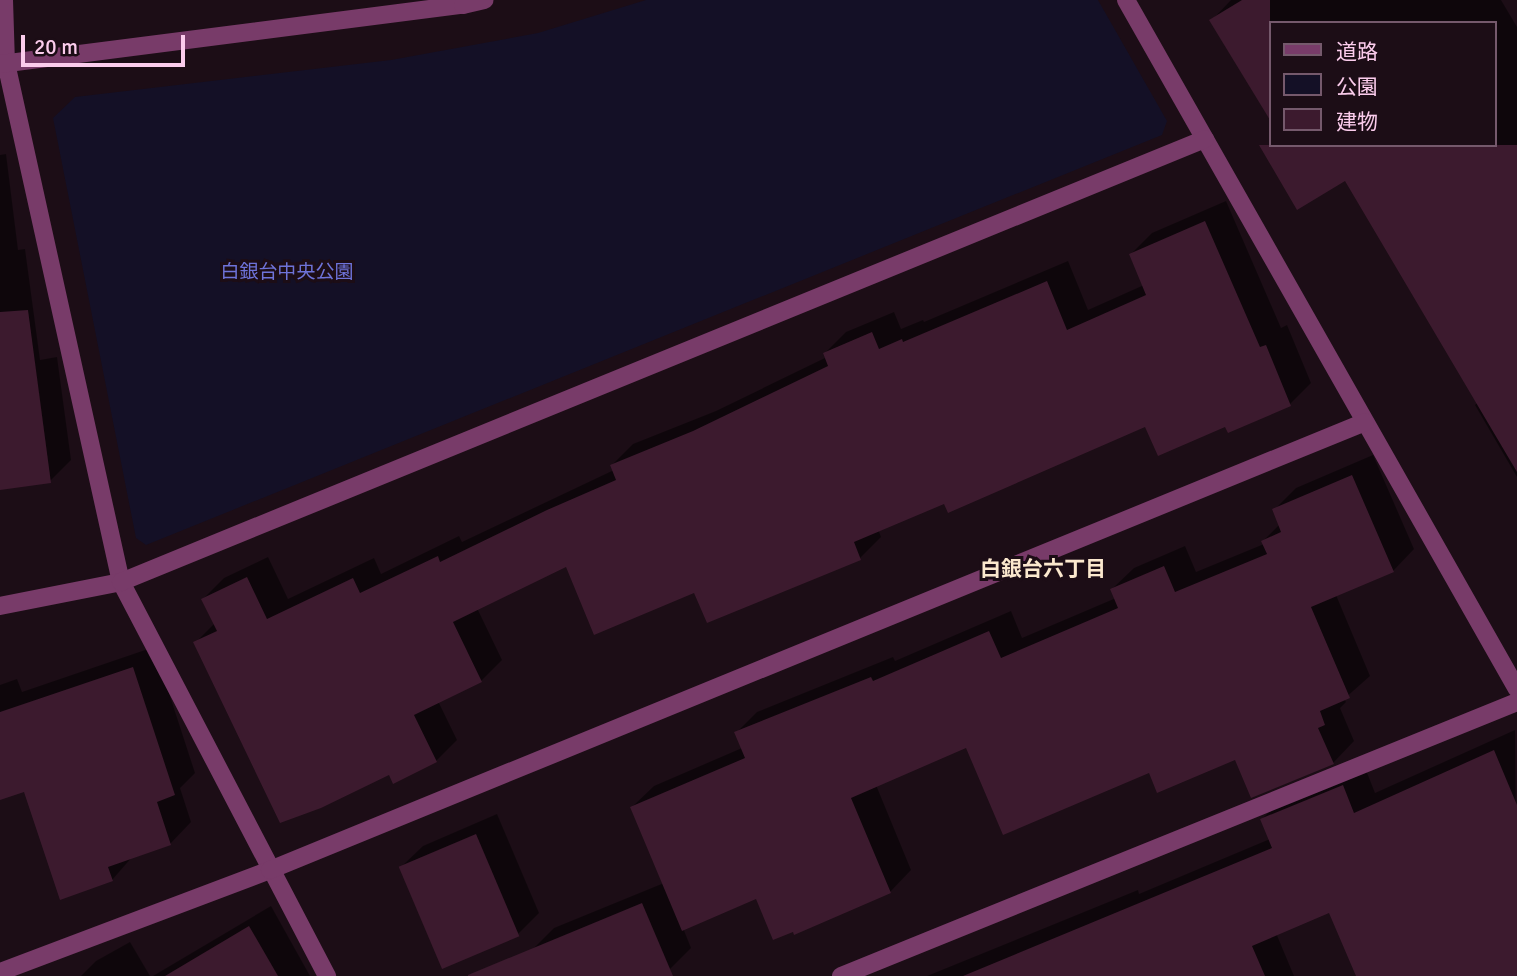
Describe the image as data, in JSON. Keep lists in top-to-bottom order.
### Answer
{
  "districts": ["白銀台六丁目"],
  "parks": ["白銀台中央公園"],
  "legend": ["道路", "公園", "建物"],
  "scale_bar": "20 m"
}
